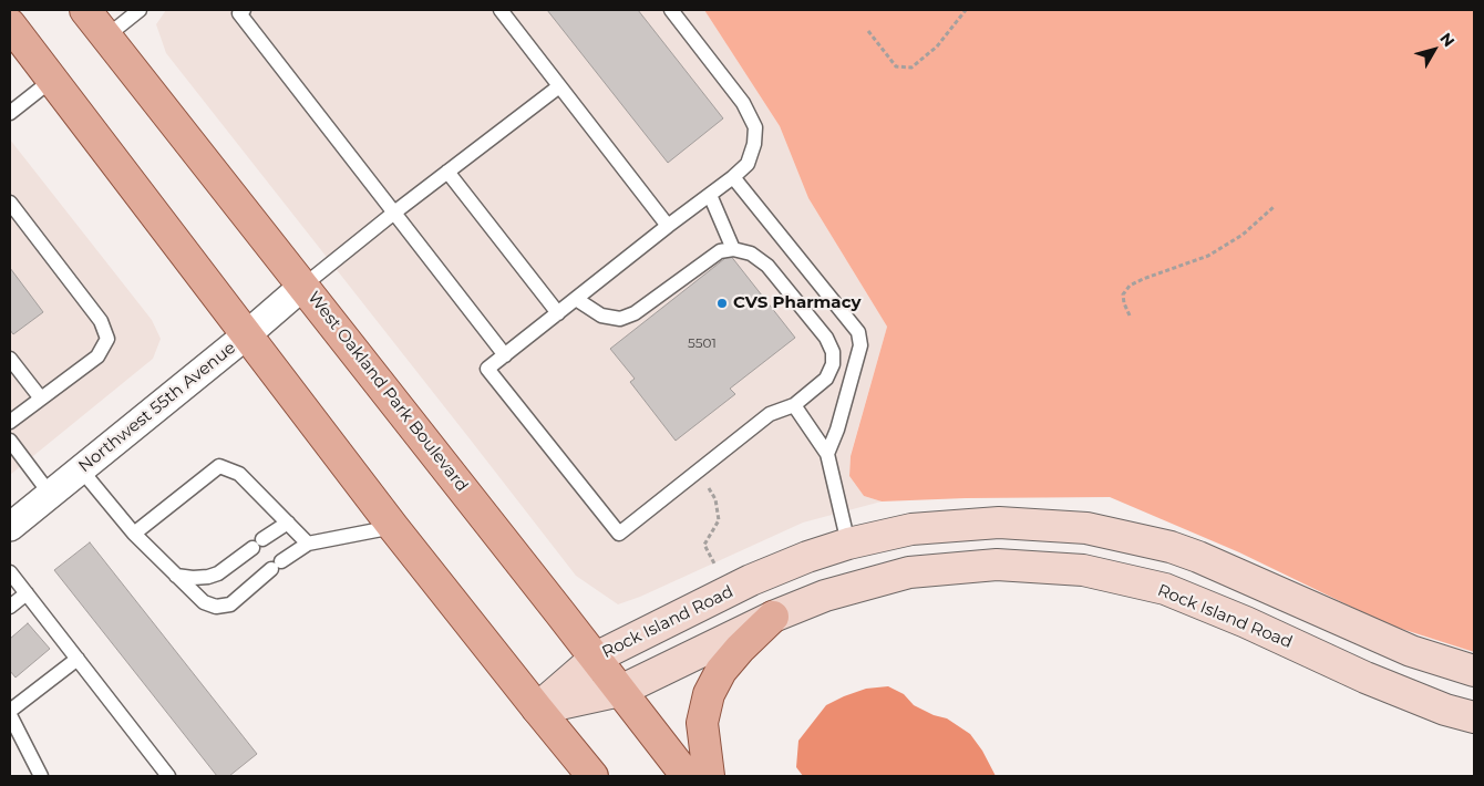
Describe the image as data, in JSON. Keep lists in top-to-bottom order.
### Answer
{
  "streets": {
    "main road": ["West Oakland Park Boulevard", "Rock Island Road"],
    "street": ["Northwest 55th Avenue"]
  },
  "crossings": [
    ["West Oakland Park Boulevard", "Northwest 55th Avenue"],
    ["West Oakland Park Boulevard", "Rock Island Road"]
  ],
  "places": ["CVS Pharmacy"],
  "house_numbers": ["5501"],
  "north": "top right"
}
